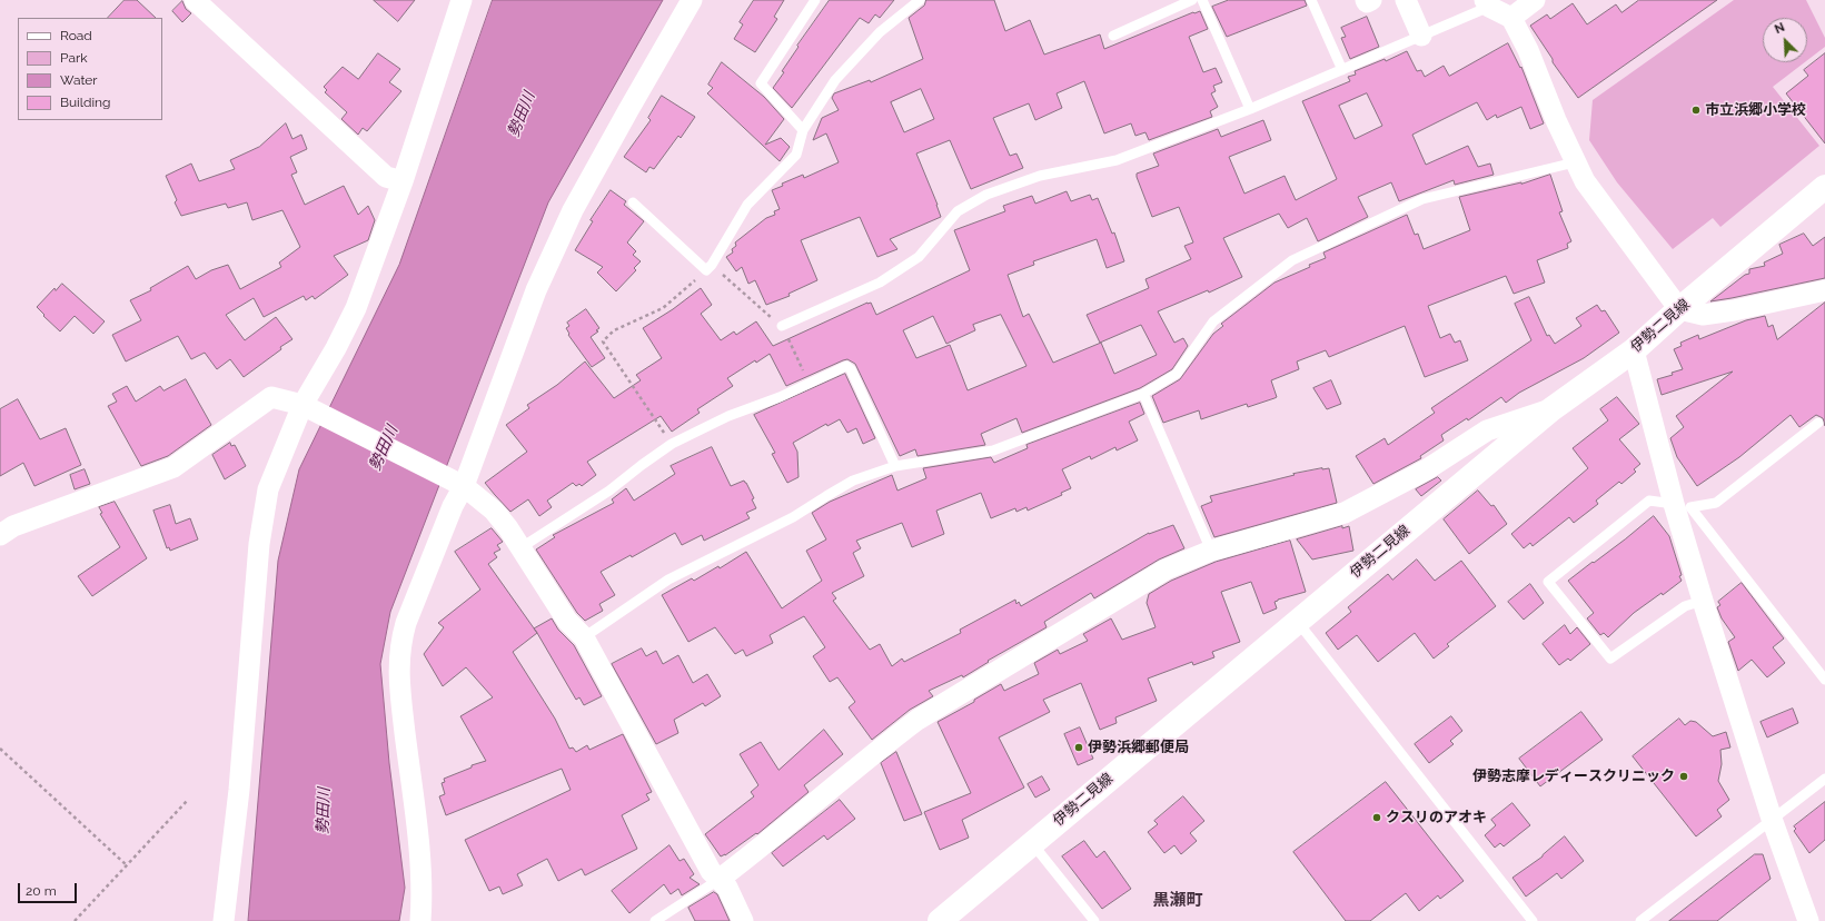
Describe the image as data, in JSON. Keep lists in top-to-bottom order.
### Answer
{
  "streets": {
    "main road": ["伊勢二見線"]
  },
  "districts": ["黒瀬町"],
  "water": ["勢田川"],
  "places": [
    "市立浜郷小学校",
    "伊勢浜郷郵便局",
    "伊勢志摩レディースクリニック",
    "クスリのアオキ"
  ],
  "legend": [
    "Road",
    "Park",
    "Water",
    "Building"
  ],
  "scale_bar": "20 m",
  "north": "top left"
}
